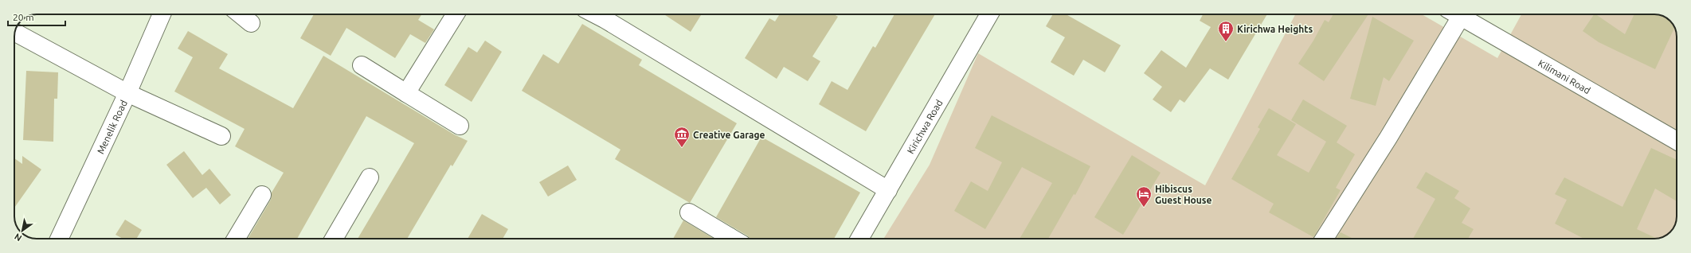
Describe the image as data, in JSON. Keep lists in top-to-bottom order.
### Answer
{
  "streets": {
    "street": ["Kilimani Road", "Menelik Road", "Kirichwa Road"]
  },
  "places": {
    "building": ["Kirichwa Heights"],
    "museum": ["Creative Garage"],
    "hotel": ["Hibiscus Guest House"]
  },
  "scale_bar": "20 m",
  "north": "bottom left"
}
